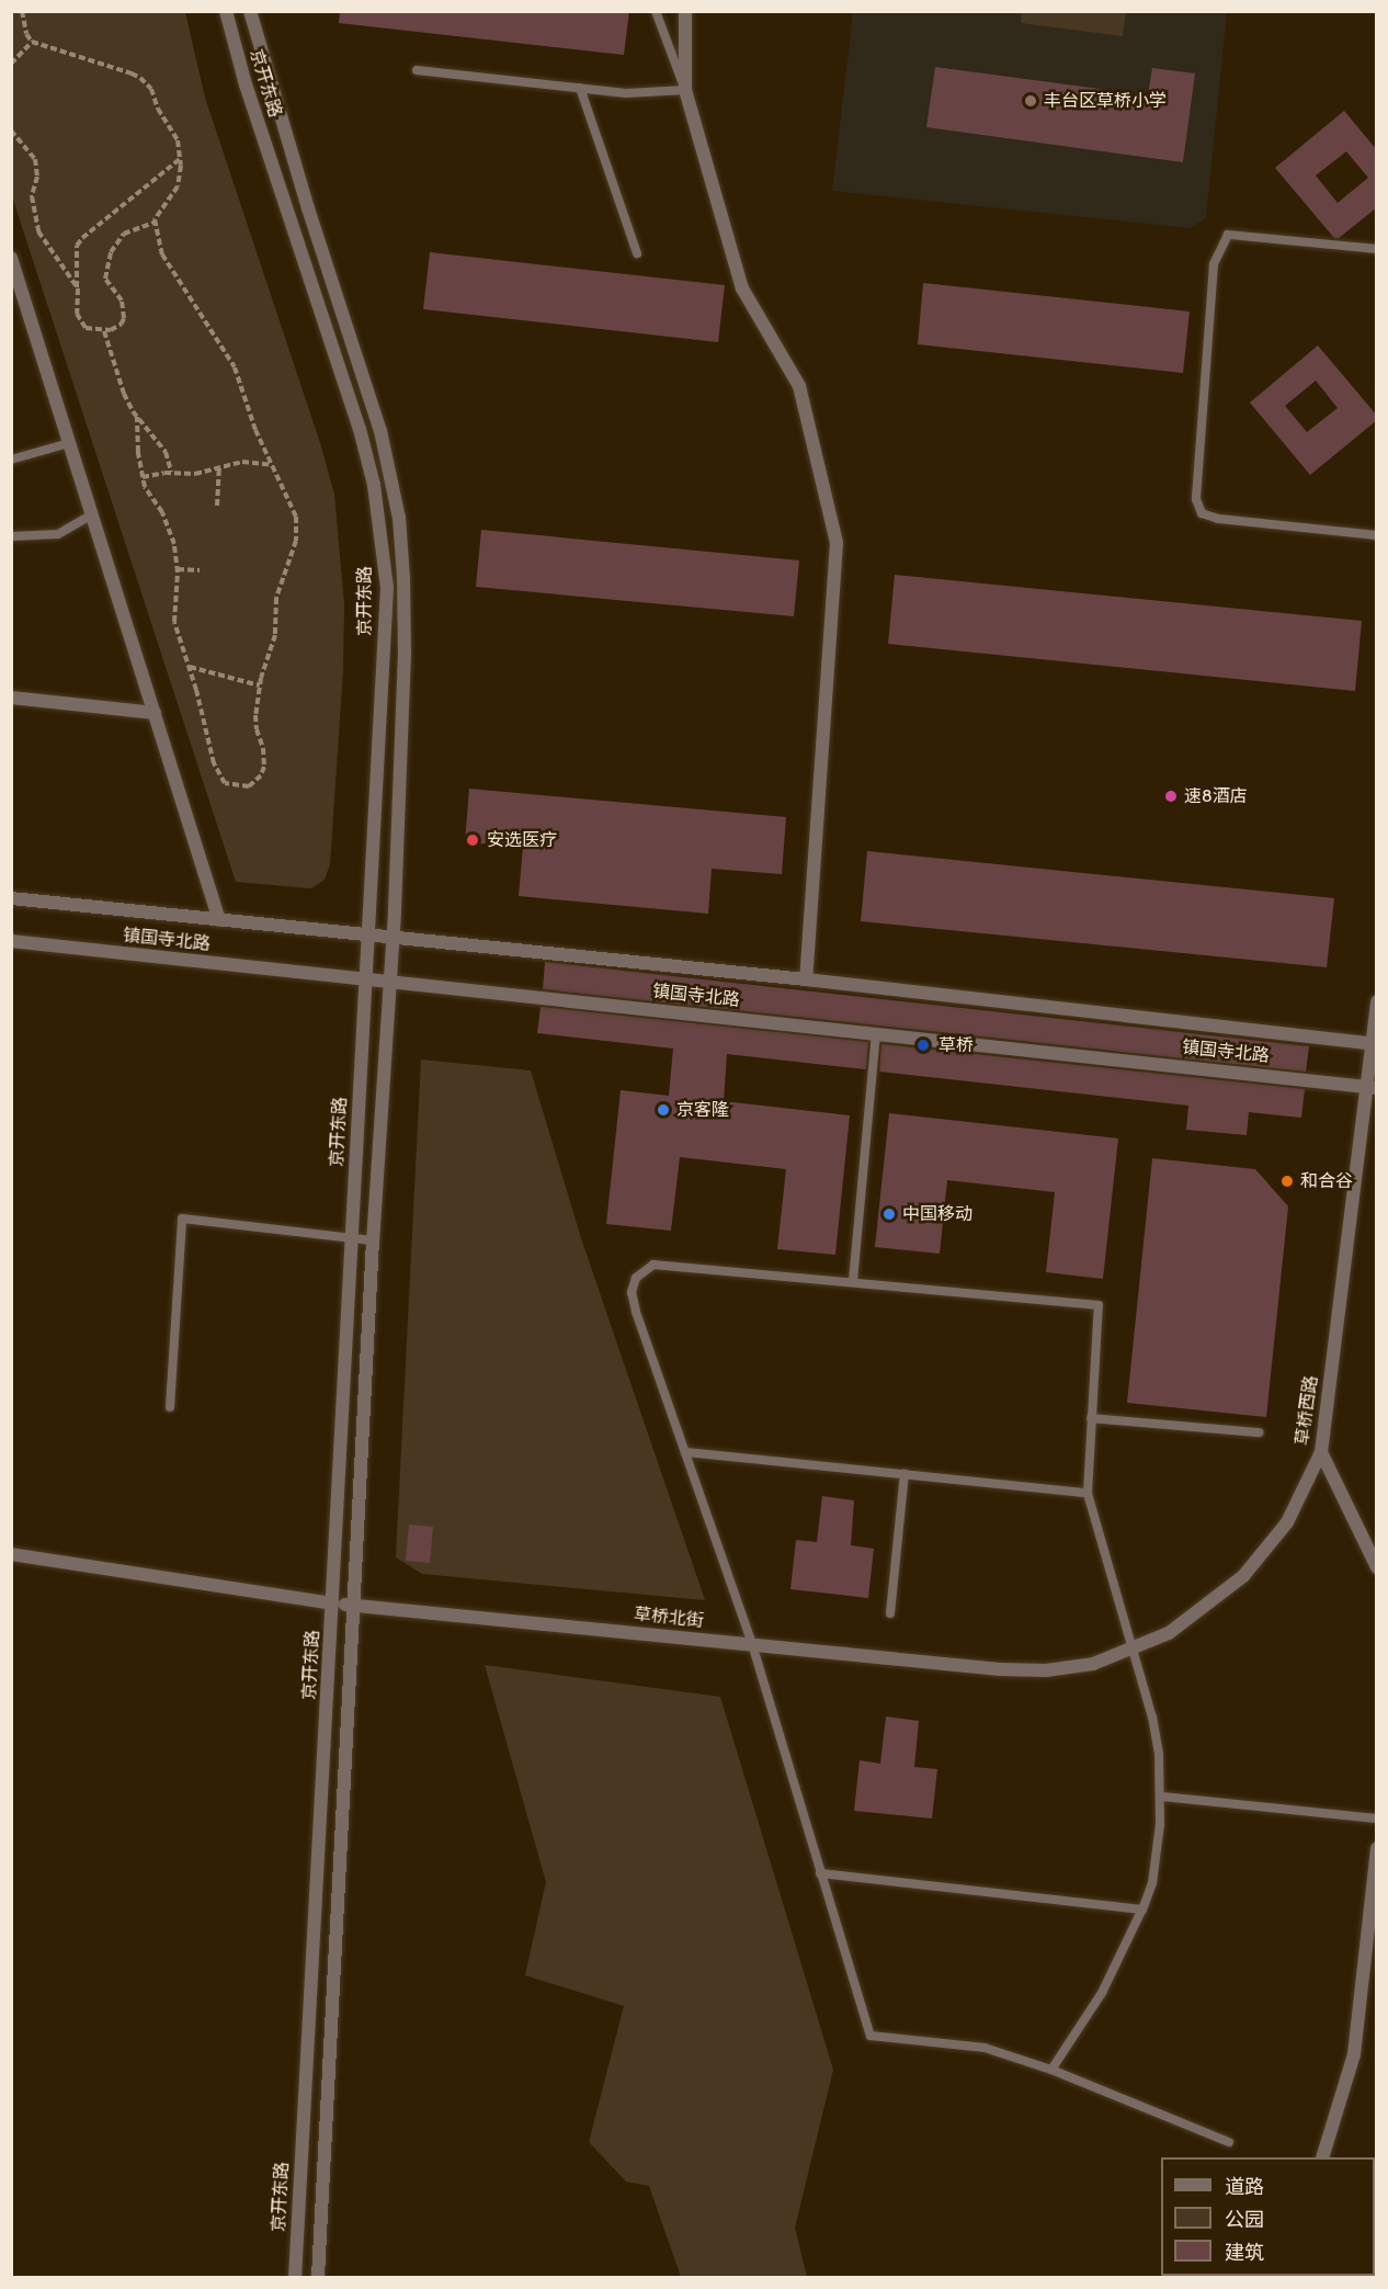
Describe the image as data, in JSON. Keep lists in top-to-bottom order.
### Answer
{
  "streets": {
    "street": [
      "京开东路",
      "镇国寺北路",
      "草桥西路",
      "草桥北街"
    ]
  },
  "crossings": [
    ["京开东路", "镇国寺北路"],
    ["京开东路", "草桥北街"],
    ["镇国寺北路", "草桥西路"],
    ["草桥西路", "草桥北街"]
  ],
  "places": [
    "丰台区草桥小学",
    "速8酒店",
    "安选医疗",
    "草桥",
    "京客隆",
    "和合谷",
    "中国移动"
  ],
  "legend": ["道路", "公园", "建筑"]
}
